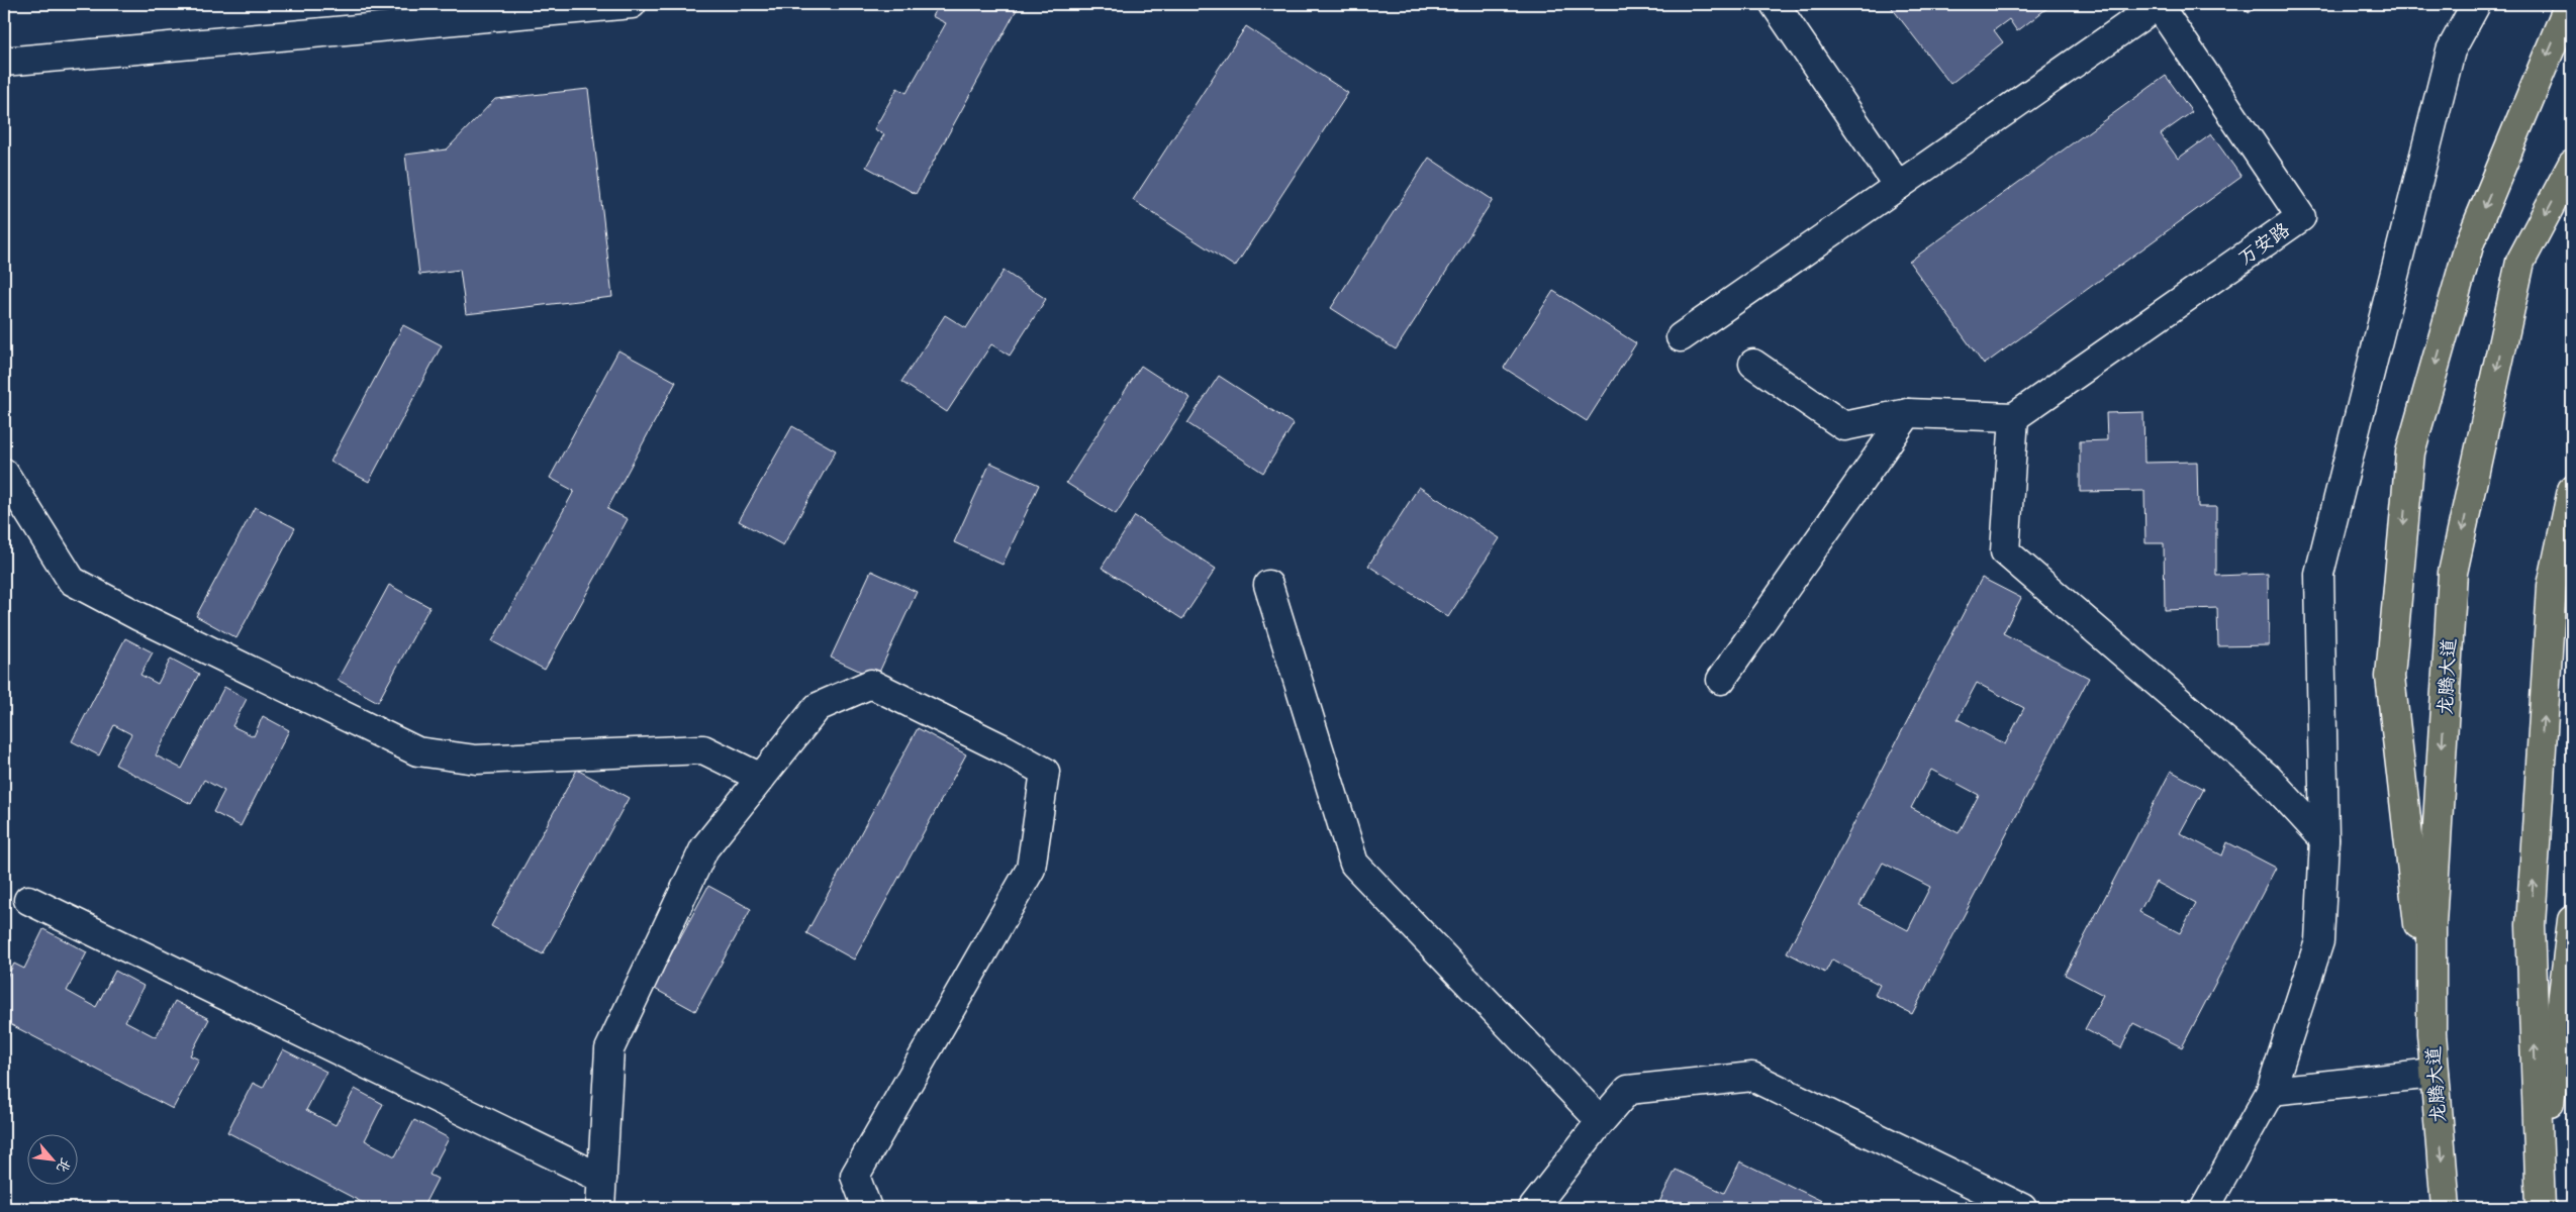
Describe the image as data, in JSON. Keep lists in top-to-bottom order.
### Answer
{
  "streets": {
    "highway": ["龙腾大道"],
    "street": ["万安路"]
  },
  "north": "bottom right"
}
